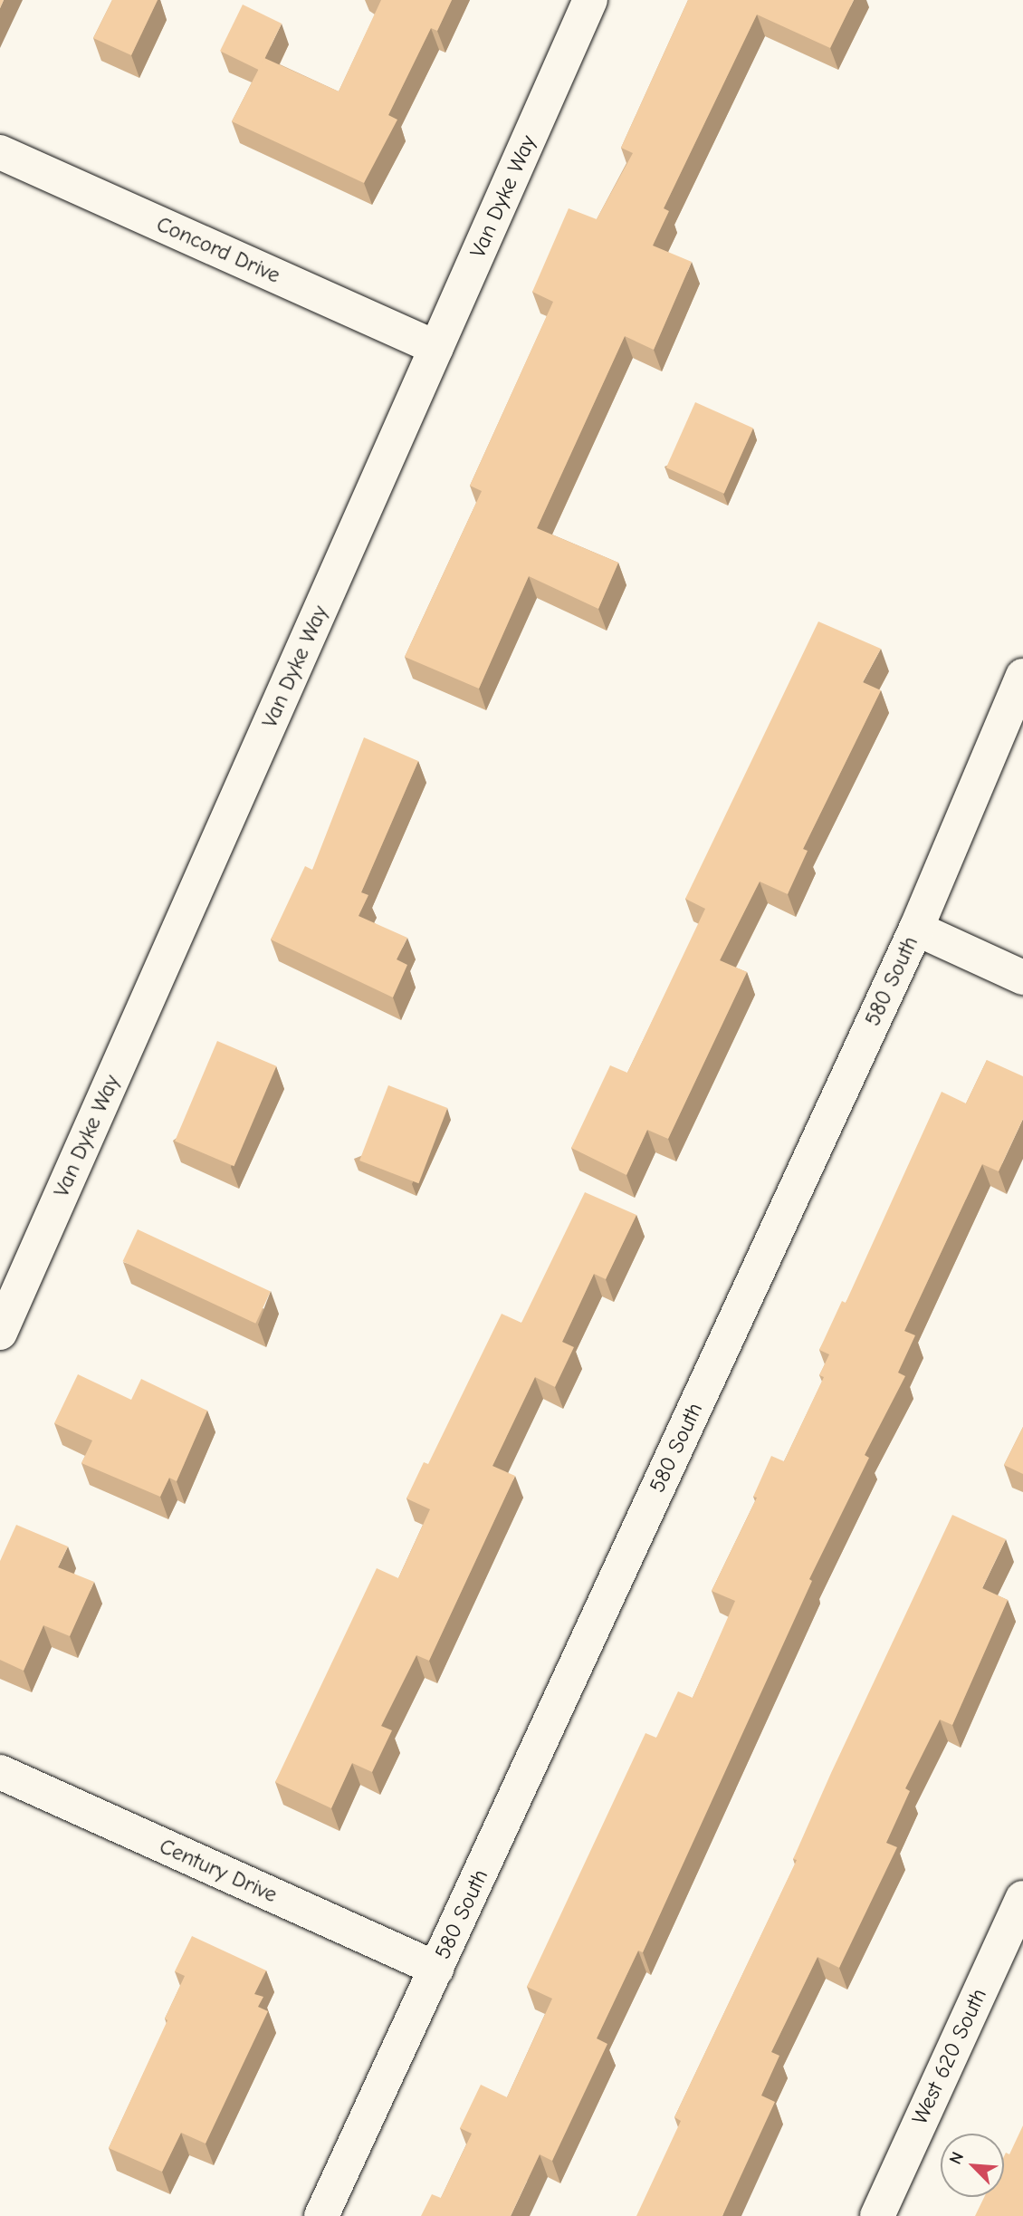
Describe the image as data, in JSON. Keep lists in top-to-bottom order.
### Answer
{
  "streets": {
    "street": [
      "Van Dyke Way",
      "Concord Drive",
      "580 South",
      "Century Drive",
      "West 620 South"
    ]
  },
  "crossings": [
    ["Van Dyke Way", "Concord Drive"],
    ["580 South", "Century Drive"]
  ],
  "north": "top left"
}
